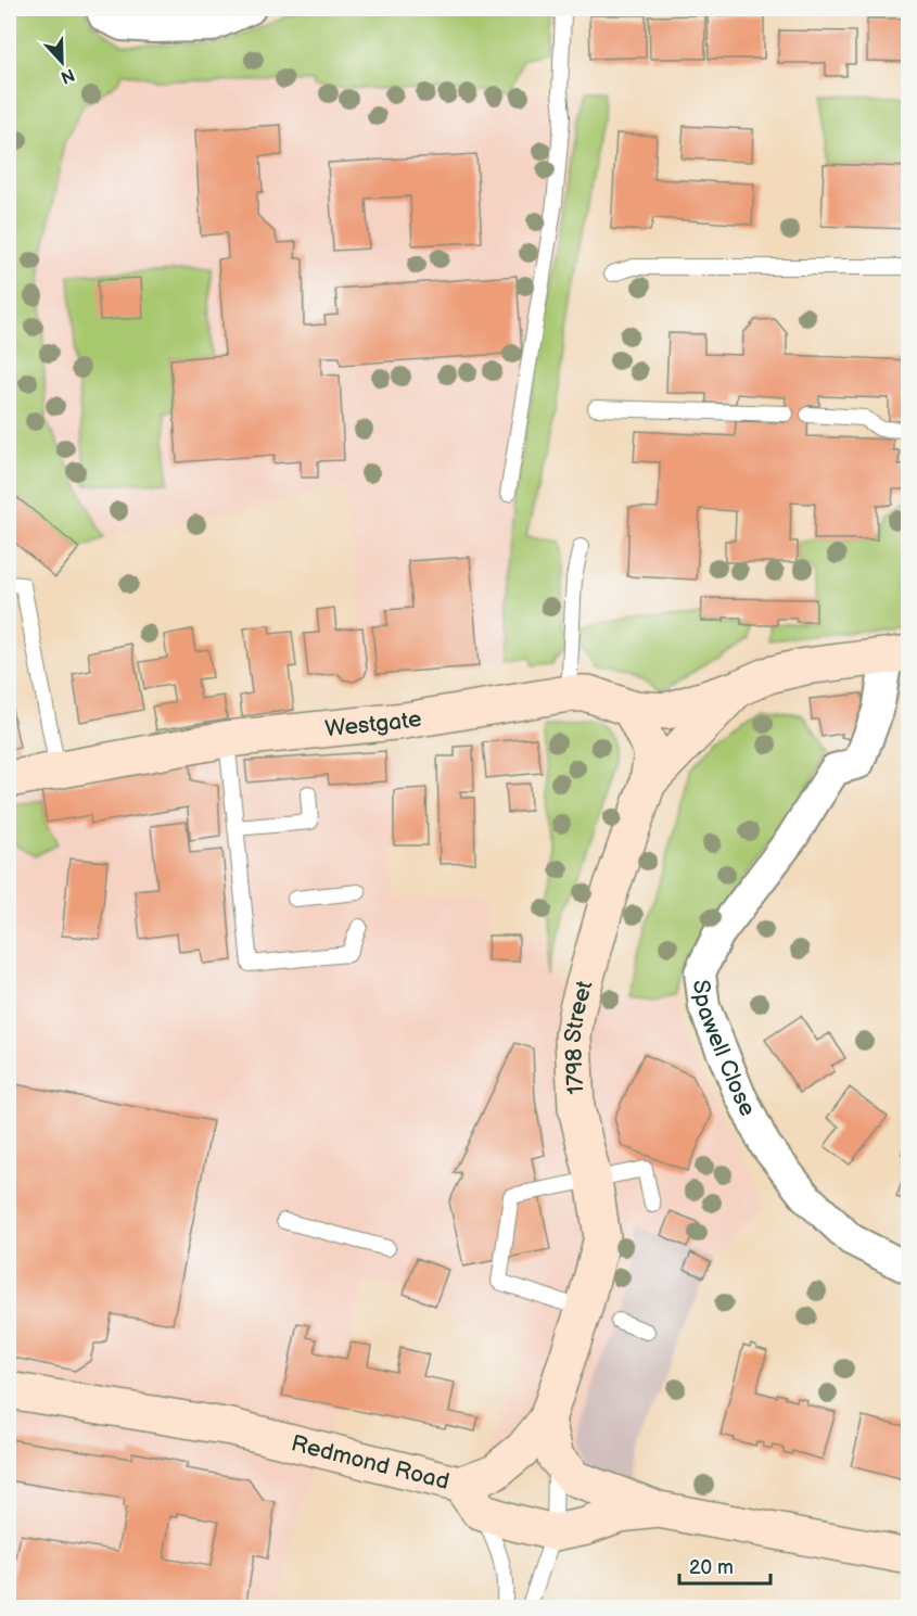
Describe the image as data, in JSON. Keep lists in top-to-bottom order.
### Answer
{
  "streets": {
    "main road": ["Westgate", "1798 Street", "Redmond Road"],
    "street": ["Spawell Close"]
  },
  "crossings": [
    ["Westgate", "1798 Street"],
    ["Westgate", "Spawell Close"],
    ["1798 Street", "Redmond Road"]
  ],
  "scale_bar": "20 m",
  "north": "bottom"
}
